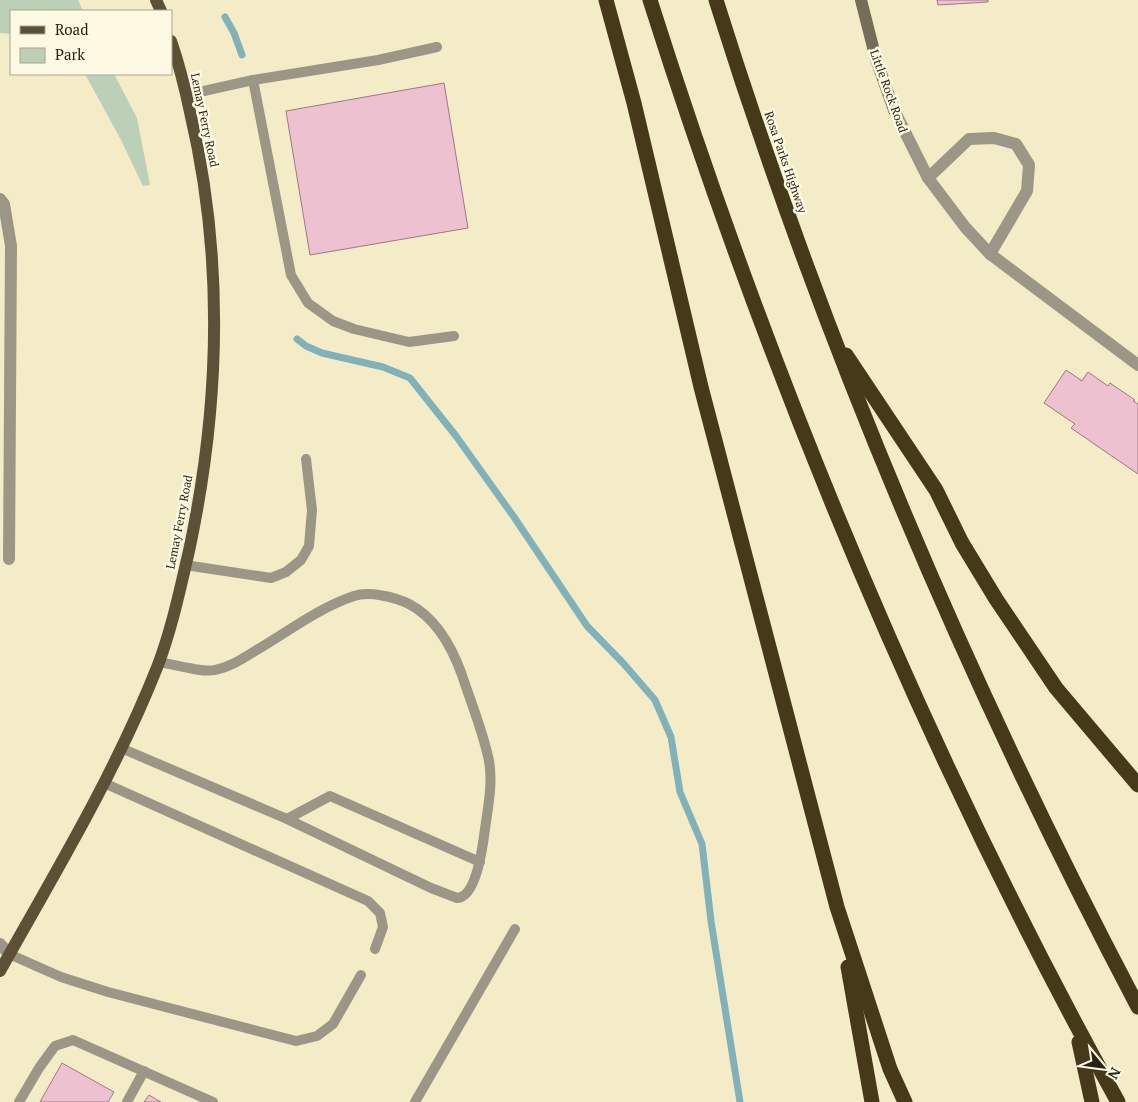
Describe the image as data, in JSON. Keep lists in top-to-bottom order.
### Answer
{
  "streets": {
    "highway": ["Rosa Parks Highway"],
    "main road": ["Lemay Ferry Road"],
    "street": ["Little Rock Road"]
  },
  "legend": ["Road", "Park"],
  "north": "bottom right"
}
